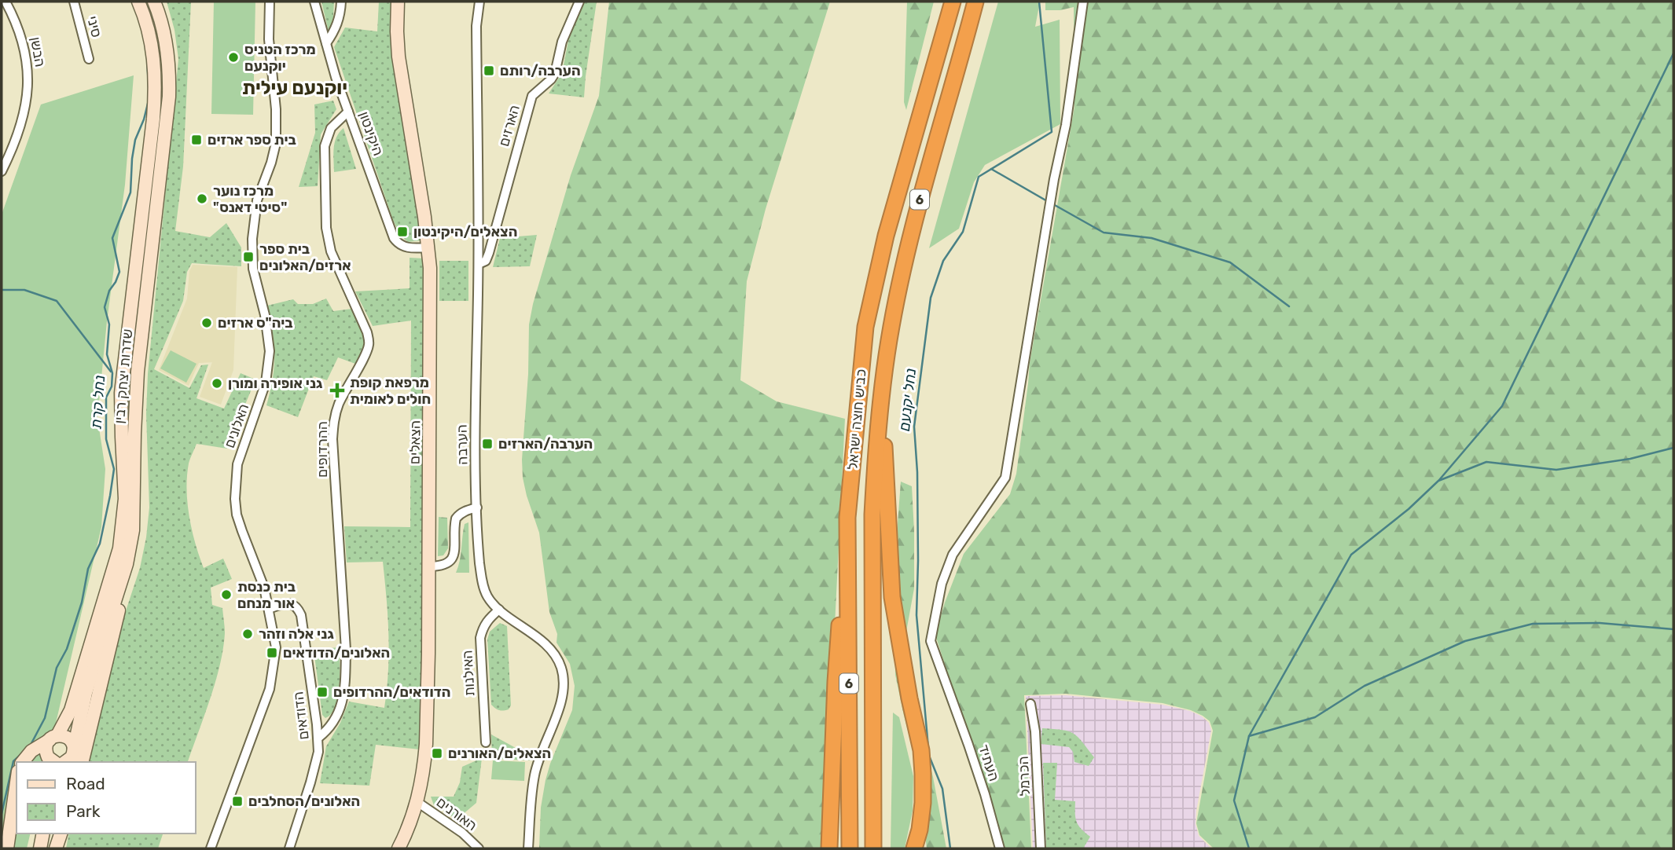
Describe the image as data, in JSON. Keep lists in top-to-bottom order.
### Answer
{
  "streets": {
    "highway": ["6", "כביש חוצה ישראל"],
    "main road": ["שדרות יצחק רבין", "הצאלים"],
    "street": [
      "סיני",
      "הבשן",
      "הארזים",
      "היקינטון",
      "האלונים",
      "הערבה",
      "ההרדופים",
      "האילנות",
      "הדודאים",
      "העתיד",
      "הכרמל",
      "האורנים"
    ]
  },
  "crossings": [
    ["הארזים", "הערבה"],
    ["היקינטון", "הצאלים"],
    ["היקינטון", "ההרדופים"],
    ["האלונים", "הדודאים"],
    ["הצאלים", "האורנים"],
    ["הערבה", "האילנות"],
    ["ההרדופים", "הדודאים"]
  ],
  "districts": ["יוקנעם עילית"],
  "water": ["נחל יקנעם", "נחל קרת"],
  "places": {
    "other": [
      "מרכז הטניס יוקנעם",
      "מרכז נוער \"סיטי דאנס\"",
      "ביה\"ס ארזים",
      "גני אופירה ומורן",
      "בית כנסת אור מנחם",
      "גני אלה וזהר"
    ],
    "transit": [
      "הערבה/רותם",
      "בית ספר ארזים",
      "הצאלים/היקינטון",
      "בית ספר ארזים/האלונים",
      "הערבה/הארזים",
      "האלונים/הדודאים",
      "הדודאים/ההרדופים",
      "הצאלים/האורנים",
      "האלונים/הסחלבים"
    ],
    "health": ["מרפאת קופת חולים לאומית"]
  },
  "legend": ["Road", "Park"]
}
